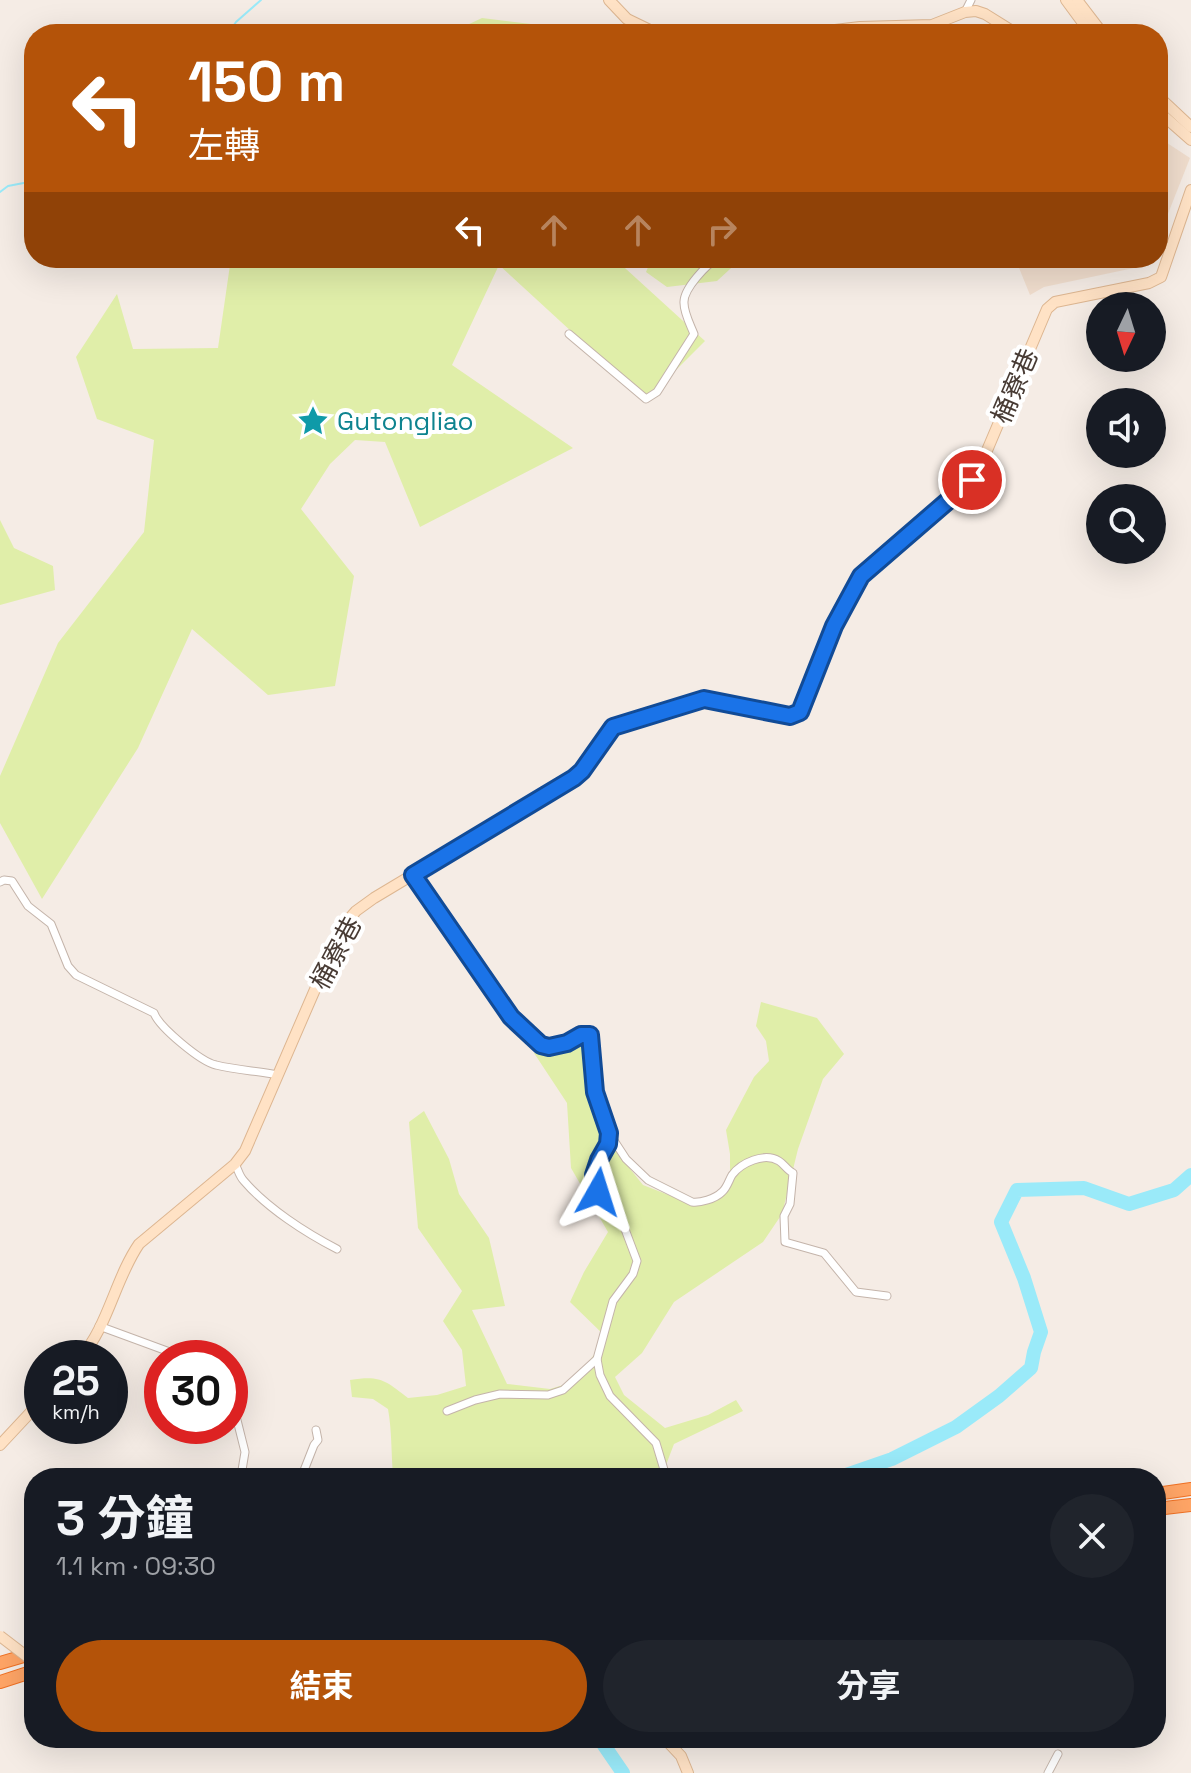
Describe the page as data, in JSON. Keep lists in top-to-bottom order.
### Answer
{
  "streets": {
    "street": ["桶寮巷"]
  },
  "places": {
    "place": ["Gutongliao"]
  },
  "north": "bottom",
  "page": {
    "turn": ["150 m", "左轉"],
    "speed": "25 km/h",
    "limit": "30",
    "heading": ["3 分鐘", "1.1 km · 09:30"],
    "buttons": ["結束", "分享"]
  }
}
